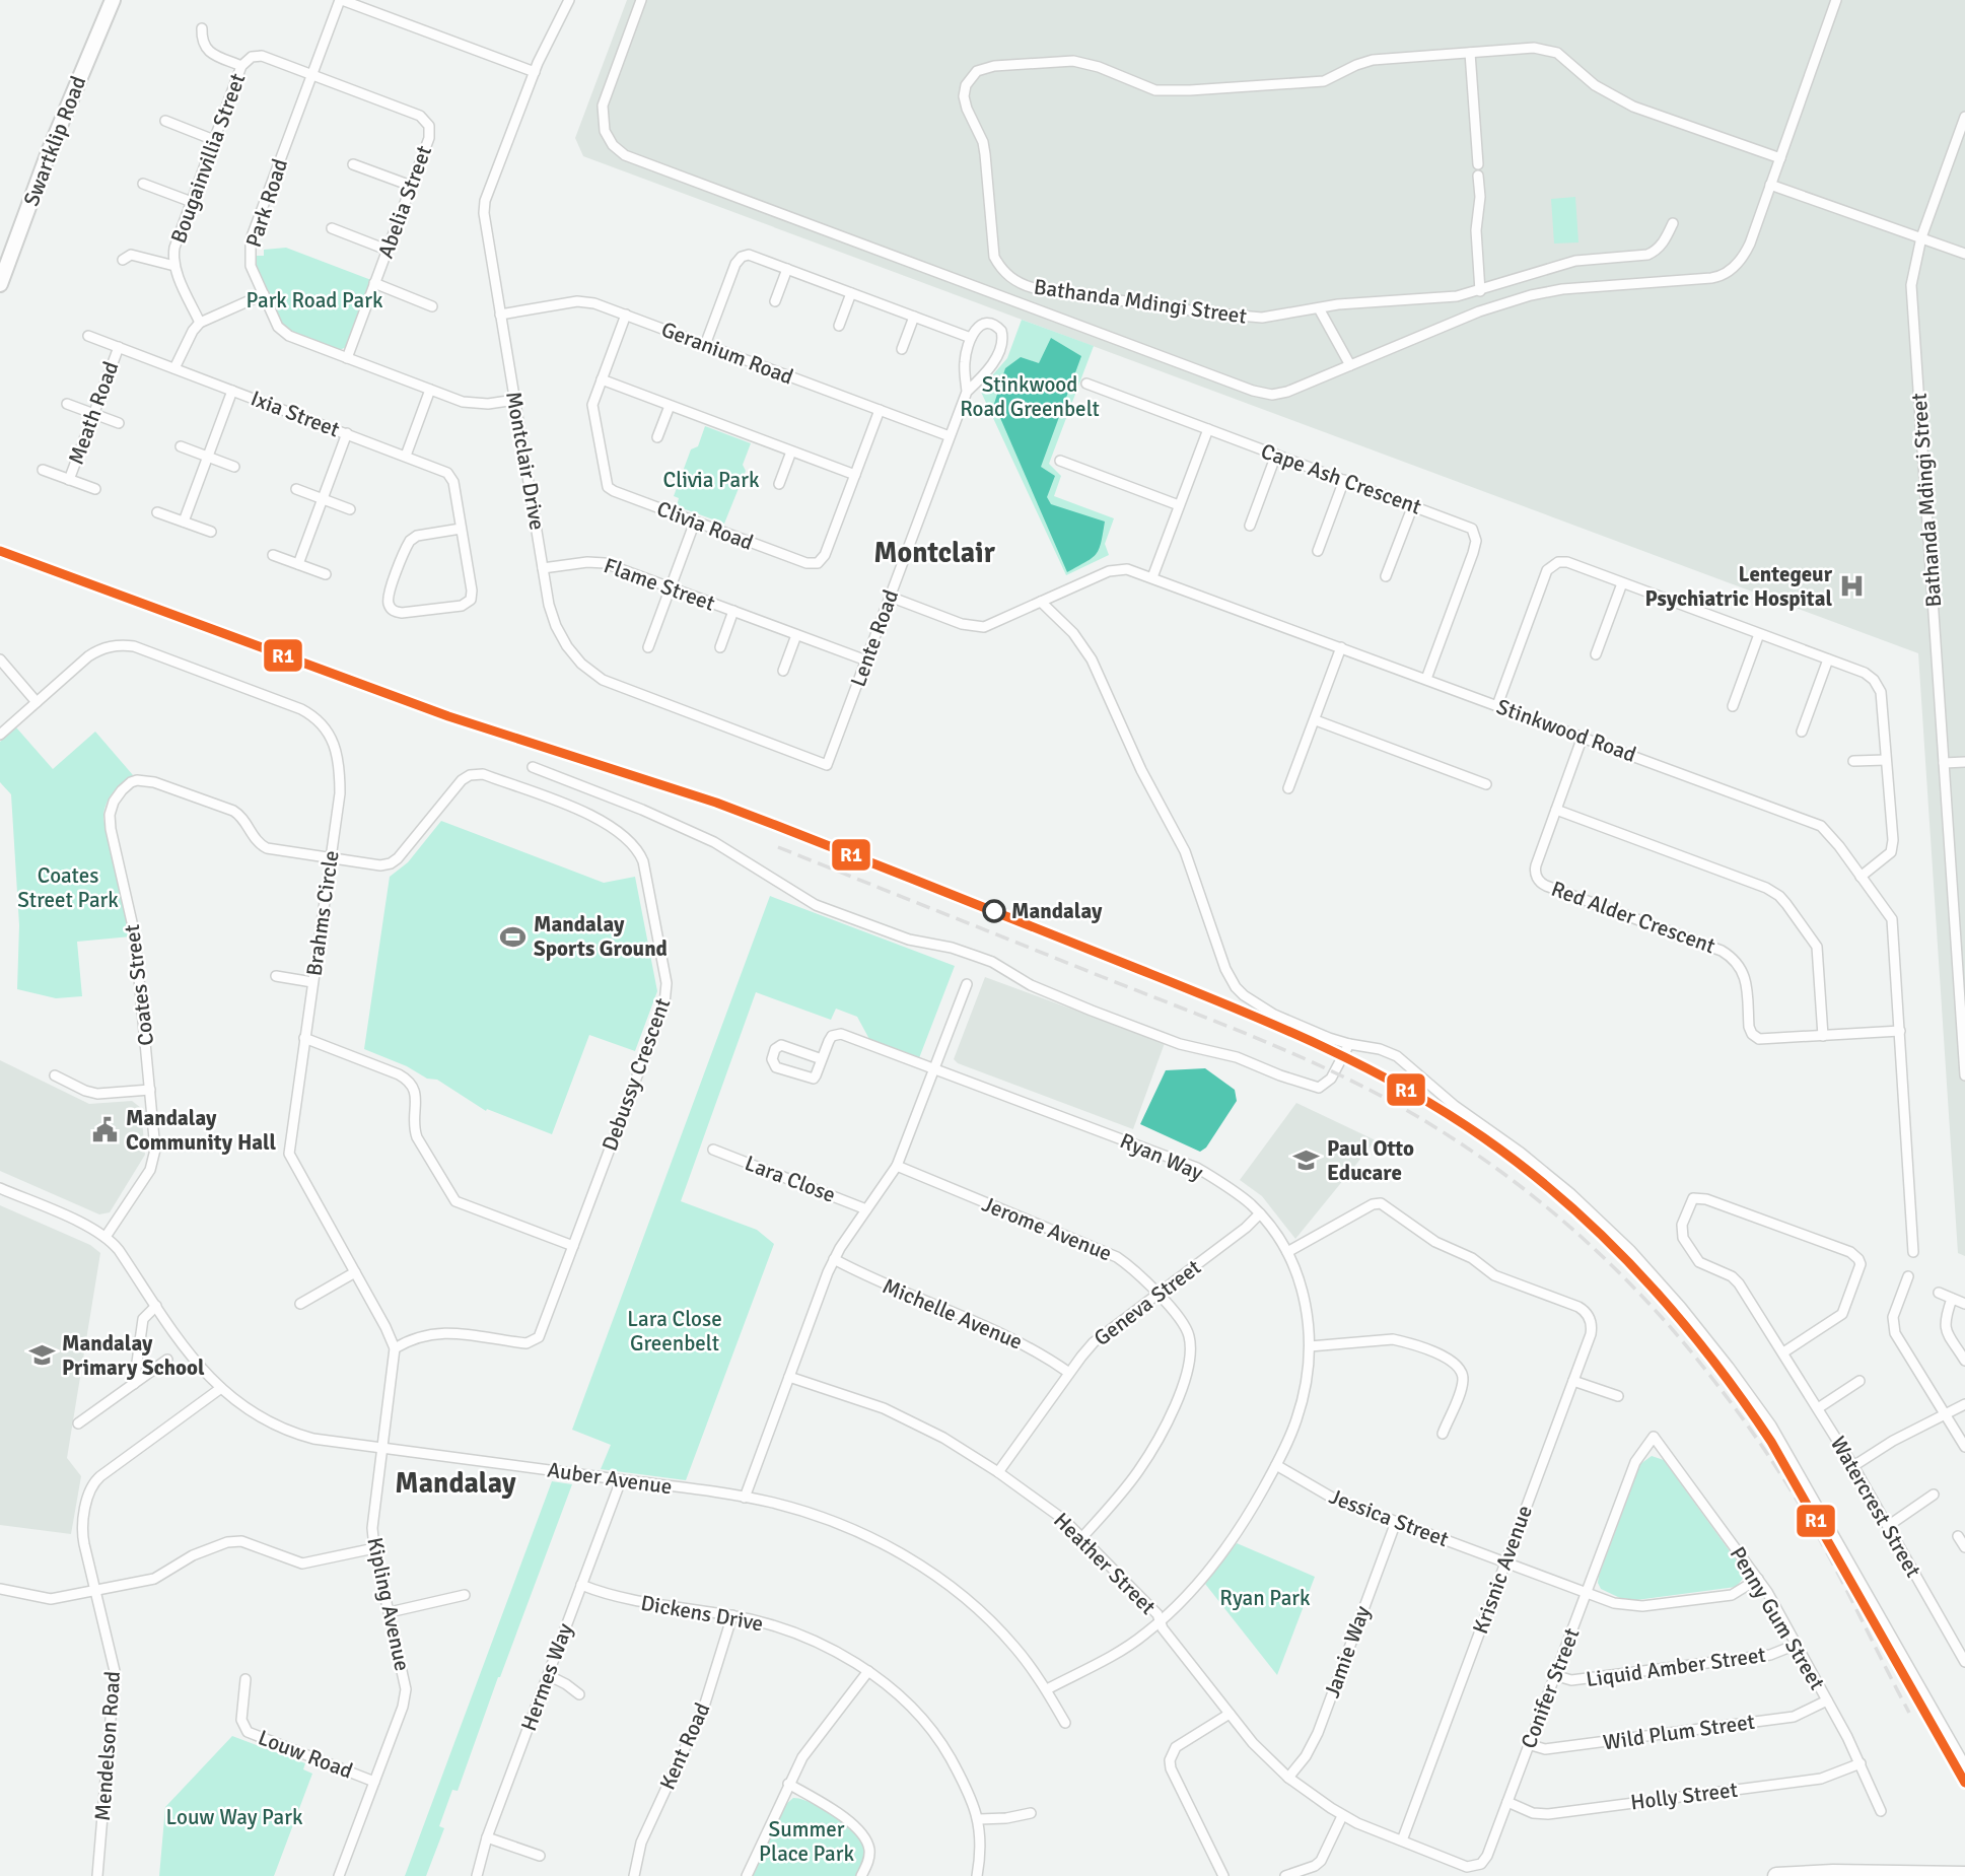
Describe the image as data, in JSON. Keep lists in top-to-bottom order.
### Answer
{
  "streets": {
    "main road": ["Swartklip Road"],
    "street": [
      "Bougainvillia Street",
      "Abelia Street",
      "Park Road",
      "Bathanda Mdingi Street",
      "Geranium Road",
      "Meath Road",
      "Ixia Street",
      "Montclair Drive",
      "Cape Ash Crescent",
      "Clivia Road",
      "Flame Street",
      "Lente Road",
      "Stinkwood Road",
      "Brahms Circle",
      "Red Alder Crescent",
      "Coates Street",
      "Debussy Crescent",
      "Ryan Way",
      "Lara Close",
      "Jerome Avenue",
      "Geneva Street",
      "Michelle Avenue",
      "Auber Avenue",
      "Watercrest Street",
      "Jessica Street",
      "Heather Street",
      "Krisnic Avenue",
      "Kipling Avenue",
      "Dickens Drive",
      "Penny Gum Street",
      "Jamie Way",
      "Liquid Amber Street",
      "Hermes Way",
      "Conifer Street",
      "Wild Plum Street",
      "Mendelson Road",
      "Kent Road",
      "Louw Road",
      "Holly Street"
    ]
  },
  "crossings": [
    ["Bougainvillia Street", "Abelia Street"],
    ["Bougainvillia Street", "Park Road"],
    ["Abelia Street", "Park Road"],
    ["Park Road", "Montclair Drive"],
    ["Geranium Road", "Montclair Drive"],
    ["Geranium Road", "Clivia Road"],
    ["Geranium Road", "Lente Road"],
    ["Meath Road", "Ixia Street"],
    ["Montclair Drive", "Flame Street"],
    ["Montclair Drive", "Lente Road"],
    ["Cape Ash Crescent", "Stinkwood Road"],
    ["Flame Street", "Lente Road"],
    ["Lente Road", "Stinkwood Road"],
    ["Stinkwood Road", "Red Alder Crescent"],
    ["Brahms Circle", "Coates Street"],
    ["Brahms Circle", "Debussy Crescent"],
    ["Coates Street", "Debussy Crescent"],
    ["Coates Street", "Auber Avenue"],
    ["Ryan Way", "Geneva Street"],
    ["Ryan Way", "Auber Avenue"],
    ["Ryan Way", "Jessica Street"],
    ["Ryan Way", "Heather Street"],
    ["Ryan Way", "Krisnic Avenue"],
    ["Jerome Avenue", "Geneva Street"],
    ["Jerome Avenue", "Heather Street"],
    ["Geneva Street", "Michelle Avenue"],
    ["Geneva Street", "Heather Street"],
    ["Auber Avenue", "Kipling Avenue"],
    ["Auber Avenue", "Hermes Way"],
    ["Auber Avenue", "Mendelson Road"],
    ["Jessica Street", "Krisnic Avenue"],
    ["Jessica Street", "Penny Gum Street"],
    ["Jessica Street", "Jamie Way"],
    ["Jessica Street", "Conifer Street"],
    ["Heather Street", "Krisnic Avenue"],
    ["Heather Street", "Jamie Way"],
    ["Heather Street", "Conifer Street"],
    ["Krisnic Avenue", "Conifer Street"],
    ["Kipling Avenue", "Louw Road"],
    ["Dickens Drive", "Hermes Way"],
    ["Dickens Drive", "Kent Road"],
    ["Penny Gum Street", "Liquid Amber Street"],
    ["Penny Gum Street", "Conifer Street"],
    ["Penny Gum Street", "Wild Plum Street"],
    ["Penny Gum Street", "Holly Street"],
    ["Liquid Amber Street", "Conifer Street"],
    ["Conifer Street", "Wild Plum Street"],
    ["Conifer Street", "Holly Street"]
  ],
  "districts": ["Montclair", "Mandalay"],
  "parks": [
    "Park Road Park",
    "Stinkwood Road Greenbelt",
    "Clivia Park",
    "Coates Street Park",
    "Lara Close Greenbelt",
    "Ryan Park",
    "Louw Way Park",
    "Summer Place Park"
  ],
  "places": {
    "hospital": ["Lentegeur Psychiatric Hospital"],
    "other": ["Mandalay"],
    "sports": ["Mandalay Sports Ground"],
    "public building": ["Mandalay Community Hall"],
    "school or university": ["Paul Otto Educare", "Mandalay Primary School"]
  },
  "lines": ["transit line R1"]
}
